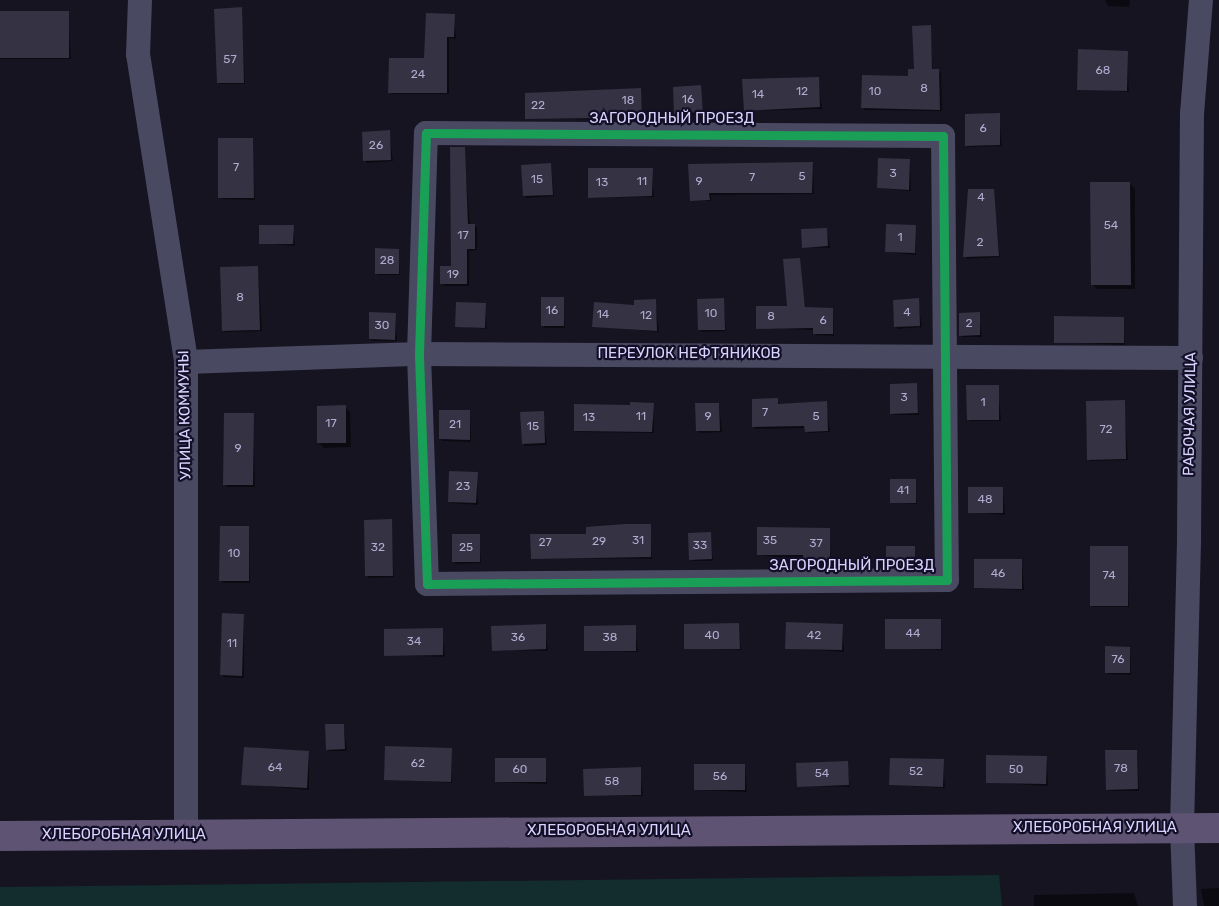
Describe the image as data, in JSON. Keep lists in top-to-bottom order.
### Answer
{
  "streets": {
    "main road": ["ХЛЕБОРОБНАЯ УЛИЦА"],
    "street": [
      "ЗАГОРОДНЫЙ ПРОЕЗД",
      "ПЕРЕУЛОК НЕФТЯНИКОВ",
      "РАБОЧАЯ УЛИЦА",
      "УЛИЦА КОММУНЫ"
    ]
  },
  "crossings": [
    ["ЗАГОРОДНЫЙ ПРОЕЗД", "ПЕРЕУЛОК НЕФТЯНИКОВ"],
    ["ПЕРЕУЛОК НЕФТЯНИКОВ", "РАБОЧАЯ УЛИЦА"],
    ["ПЕРЕУЛОК НЕФТЯНИКОВ", "УЛИЦА КОММУНЫ"],
    ["РАБОЧАЯ УЛИЦА", "ХЛЕБОРОБНАЯ УЛИЦА"],
    ["УЛИЦА КОММУНЫ", "ХЛЕБОРОБНАЯ УЛИЦА"]
  ],
  "house_numbers": [
    "57",
    "68",
    "24",
    "8",
    "12",
    "10",
    "14",
    "16",
    "18",
    "22",
    "6",
    "26",
    "7",
    "3",
    "5",
    "7",
    "15",
    "11",
    "9",
    "13",
    "4",
    "54",
    "17",
    "1",
    "2",
    "28",
    "19",
    "8",
    "16",
    "4",
    "10",
    "14",
    "12",
    "8",
    "6",
    "2",
    "30",
    "3",
    "1",
    "7",
    "11",
    "9",
    "5",
    "13",
    "17",
    "21",
    "15",
    "72",
    "9",
    "23",
    "41",
    "48",
    "31",
    "35",
    "29",
    "27",
    "37",
    "33",
    "32",
    "25",
    "10",
    "46",
    "74",
    "44",
    "40",
    "42",
    "36",
    "38",
    "34",
    "11",
    "76",
    "62",
    "64",
    "78",
    "60",
    "50",
    "52",
    "54",
    "56",
    "58"
  ]
}
